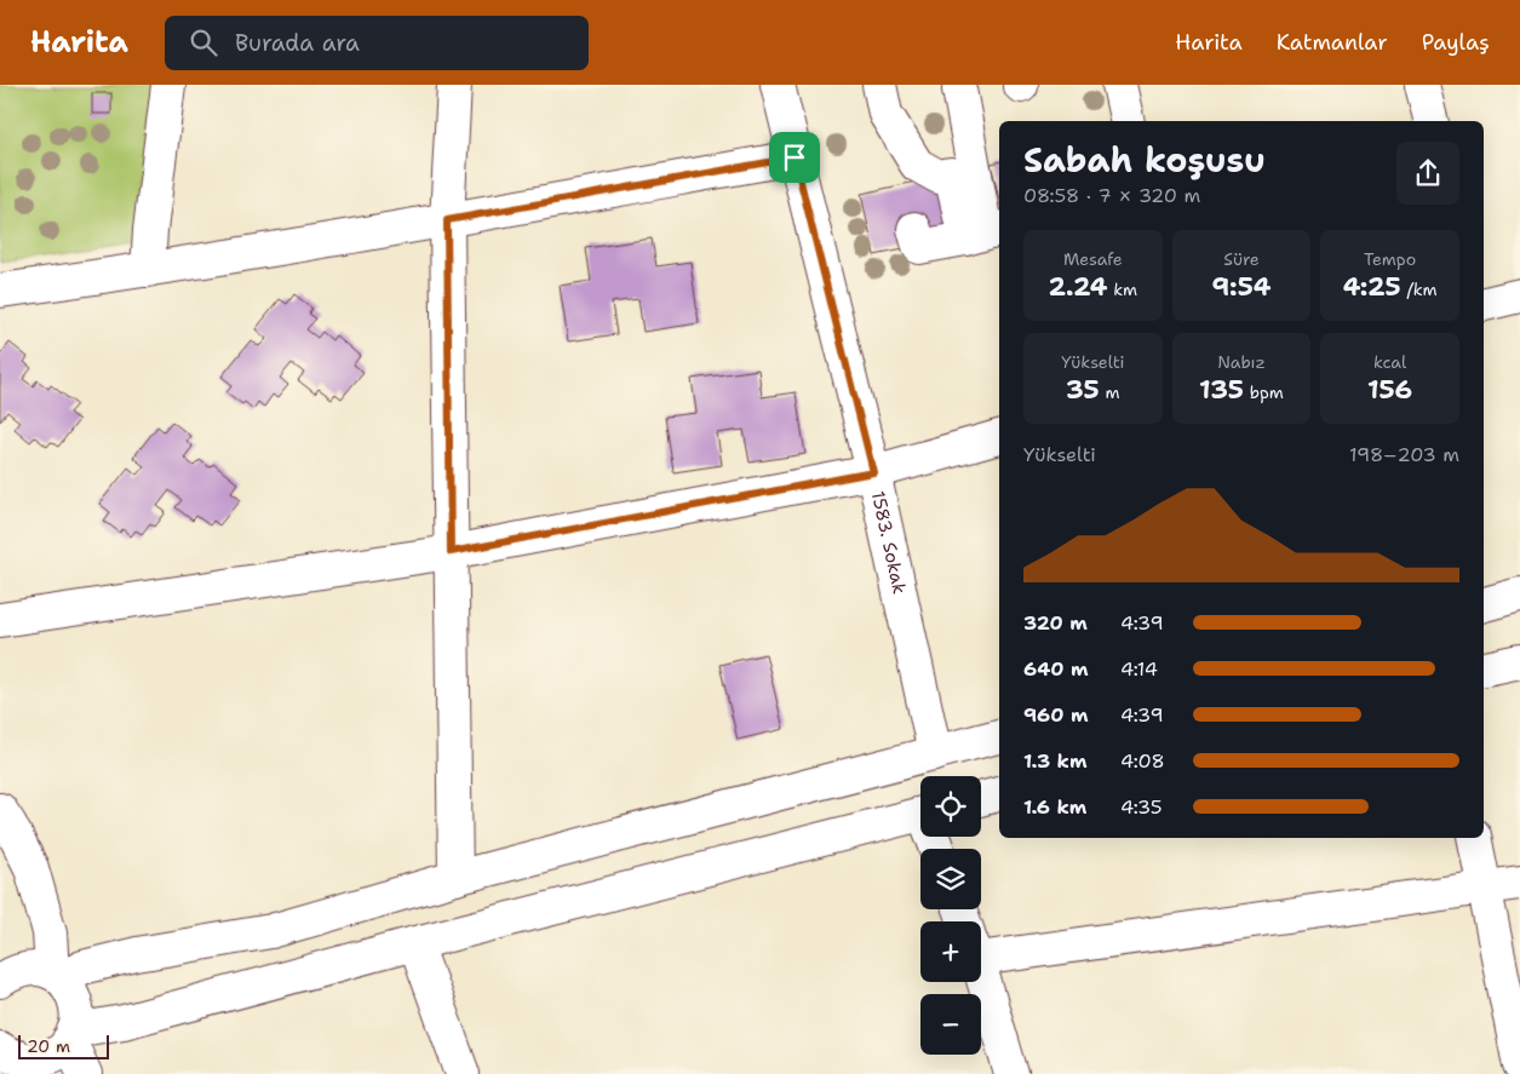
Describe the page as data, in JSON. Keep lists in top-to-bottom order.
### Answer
{
  "streets": {
    "street": ["1583. Sokak"]
  },
  "scale_bar": "20 m",
  "page": {
    "header": "Harita",
    "search": "Burada ara",
    "nav": ["Harita", "Katmanlar", "Paylaş"],
    "heading": ["Sabah koşusu", "08:58 · 7 × 320 m"],
    "stats": [
      ["Mesafe", "2.24 km"],
      ["Süre", "9:54"],
      ["Tempo", "4:25 /km"],
      ["Yükselti", "35 m"],
      ["Nabız", "135 bpm"],
      ["kcal", "156"]
    ],
    "chart": ["Yükselti", "198–203 m"],
    "list": [
      {
        "name": "320 m",
        "note": "4:39"
      },
      {
        "name": "640 m",
        "note": "4:14"
      },
      {
        "name": "960 m",
        "note": "4:39"
      },
      {
        "name": "1.3 km",
        "note": "4:08"
      },
      {
        "name": "1.6 km",
        "note": "4:35"
      }
    ],
    "map_buttons": ["+", "−"],
    "scale": "20 m"
  }
}
